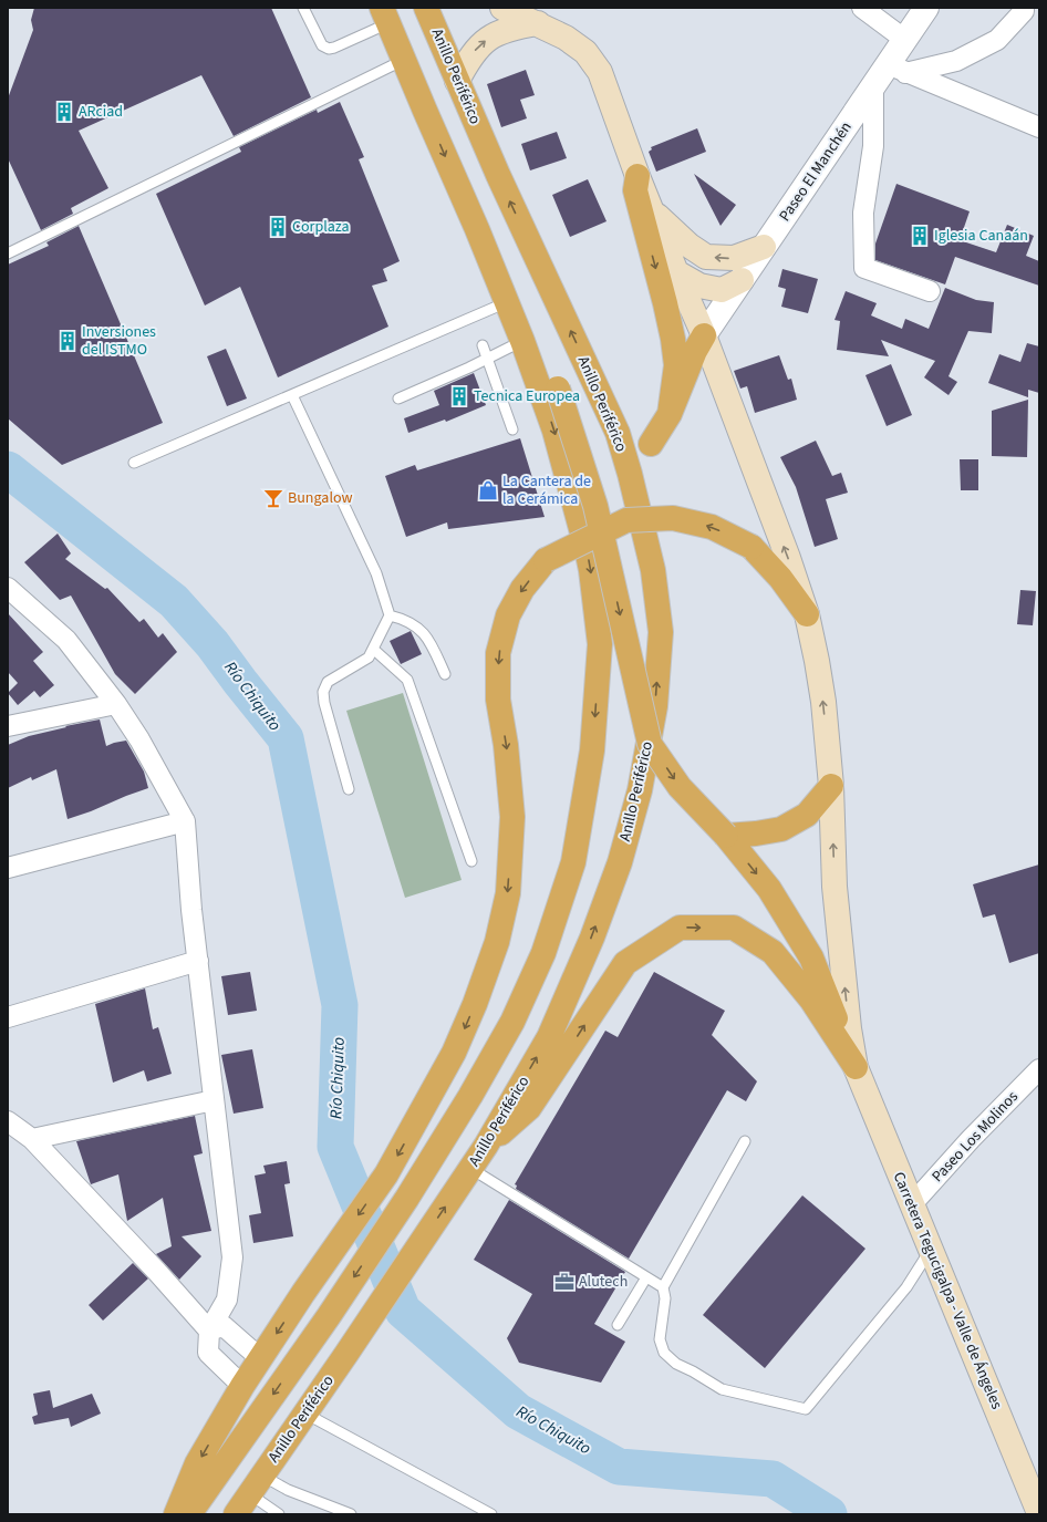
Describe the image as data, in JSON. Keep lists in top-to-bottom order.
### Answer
{
  "streets": {
    "highway": ["Anillo Periférico"],
    "main road": ["Carretera Tegucigalpa - Valle de Ángeles"],
    "street": ["Paseo El Manchén", "Paseo Los Molinos"]
  },
  "crossings": [
    ["Paseo El Manchén", "Carretera Tegucigalpa - Valle de Ángeles"],
    ["Paseo Los Molinos", "Carretera Tegucigalpa - Valle de Ángeles"]
  ],
  "one_way": ["Carretera Tegucigalpa - Valle de Ángeles"],
  "water": ["Río Chiquito"],
  "places": {
    "building": [
      "ARciad",
      "Corplaza",
      "Iglesia Canaán",
      "Inversiones del ISTMO",
      "Tecnica Europea"
    ],
    "shop": ["La Cantera de la Cerámica"],
    "bar": ["Bungalow"],
    "office": ["Alutech"]
  }
}
